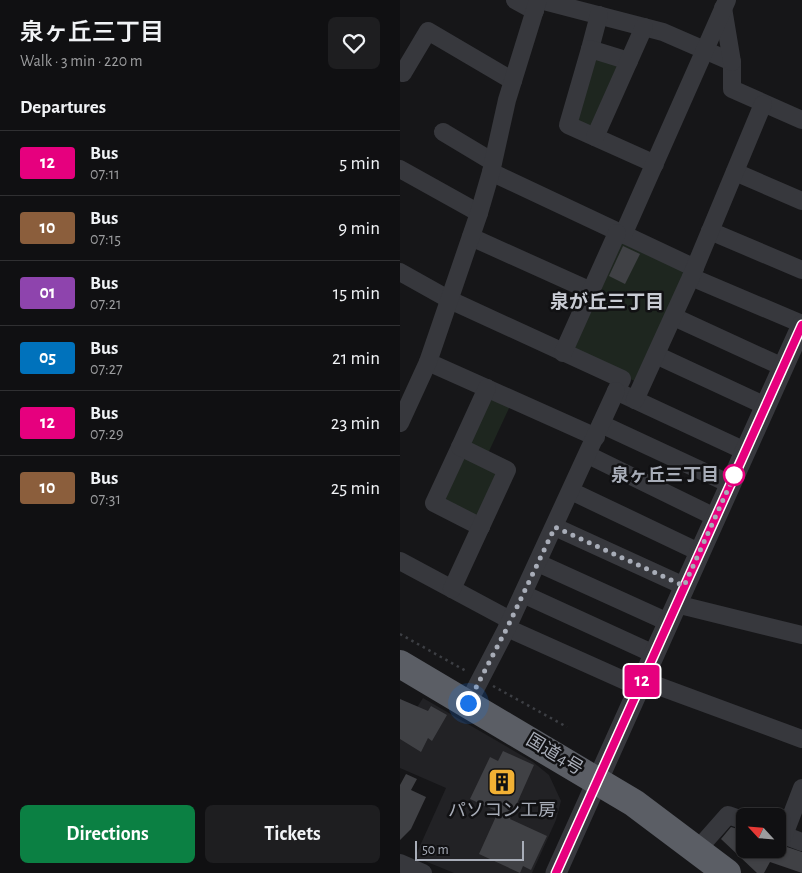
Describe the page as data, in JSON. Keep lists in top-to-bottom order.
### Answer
{
  "streets": {
    "highway": ["国道4号"]
  },
  "districts": ["泉が丘三丁目"],
  "places": {
    "other": ["泉ヶ丘三丁目"],
    "building": ["パソコン工房"]
  },
  "lines": ["bus line 12"],
  "scale_bar": "50 m",
  "north": "top left",
  "page": {
    "heading": [
      ["泉ヶ丘三丁目", "Walk · 3 min · 220 m"],
      "Departures"
    ],
    "on_map": "12",
    "list": [
      {
        "mark": "12",
        "name": "Bus",
        "note": "07:11",
        "value": "5 min"
      },
      {
        "mark": "10",
        "name": "Bus",
        "note": "07:15",
        "value": "9 min"
      },
      {
        "mark": "01",
        "name": "Bus",
        "note": "07:21",
        "value": "15 min"
      },
      {
        "mark": "05",
        "name": "Bus",
        "note": "07:27",
        "value": "21 min"
      },
      {
        "mark": "12",
        "name": "Bus",
        "note": "07:29",
        "value": "23 min"
      },
      {
        "mark": "10",
        "name": "Bus",
        "note": "07:31",
        "value": "25 min"
      }
    ],
    "buttons": ["Directions", "Tickets"],
    "scale": "50 m"
  }
}
